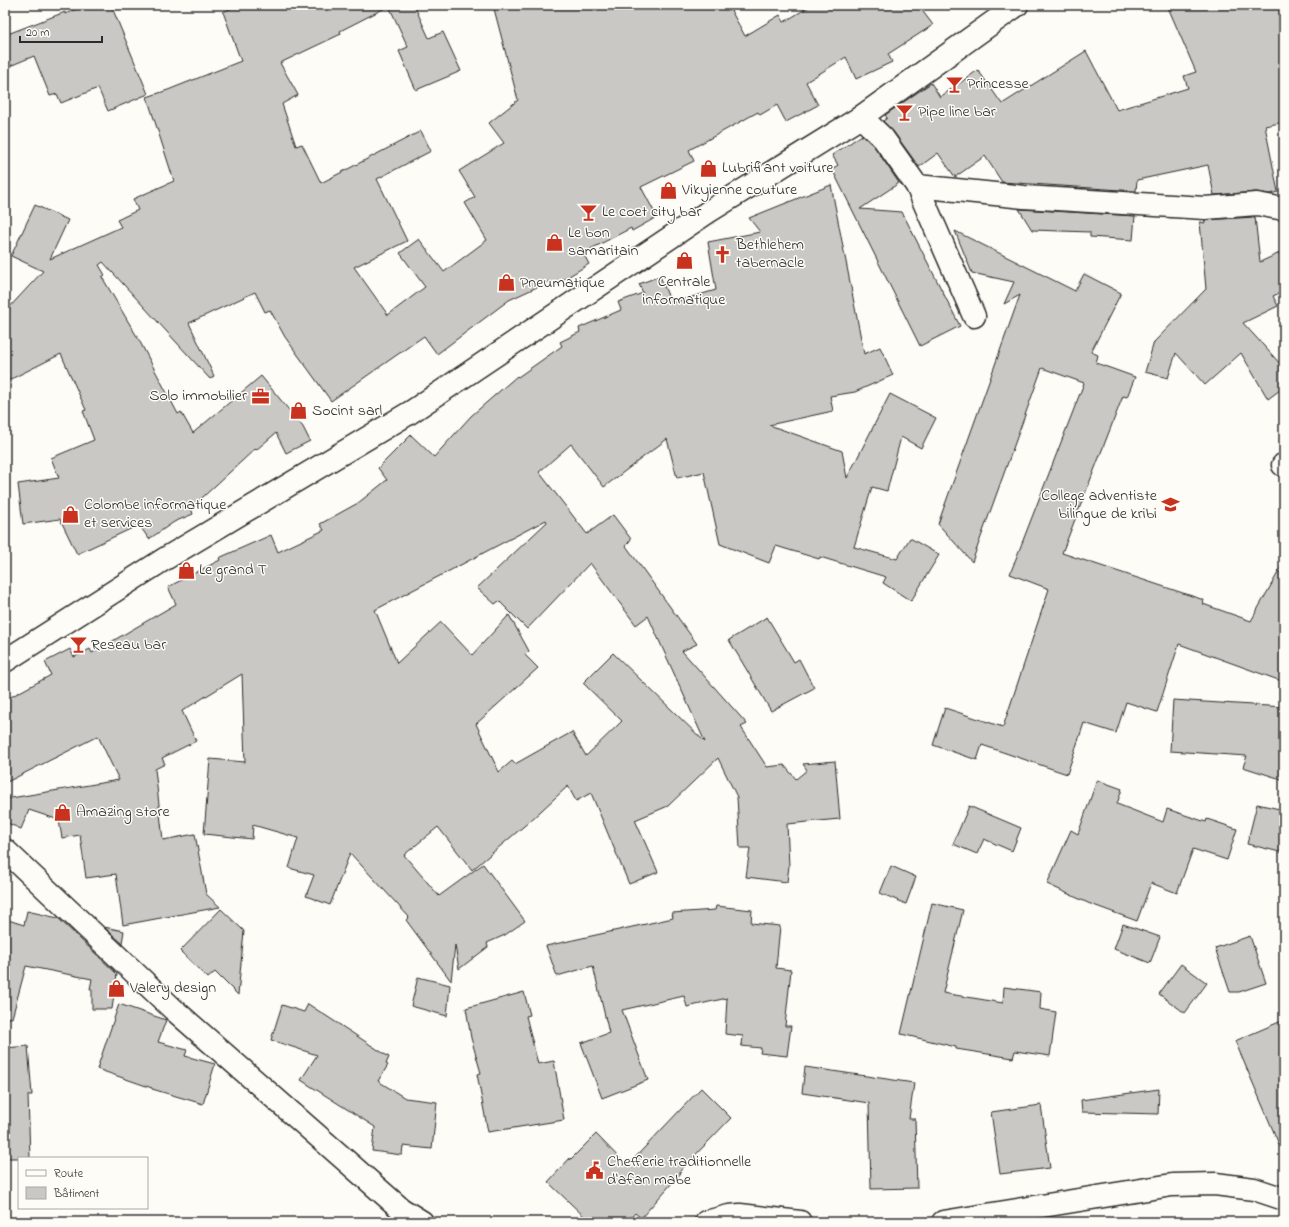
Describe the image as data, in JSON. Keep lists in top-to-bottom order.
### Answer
{
  "places": {
    "bar": [
      "Princesse",
      "Pipe line bar",
      "Le coet city bar",
      "Reseau bar"
    ],
    "shop": [
      "Lubrifiant voiture",
      "Vikyienne couture",
      "Le bon samaritain",
      "Centrale informatique",
      "Pneumatique",
      "Socint sarl",
      "Colombe informatique et services",
      "Le grand T",
      "Amazing store",
      "Valery design"
    ],
    "church": ["Bethlehem tabernacle"],
    "office": ["Solo immobilier"],
    "school or university": ["College adventiste bilingue de kribi"],
    "public building": ["Chefferie traditionnelle d'afan mabe"]
  },
  "legend": ["Route", "Bâtiment"],
  "scale_bar": "20 m"
}
